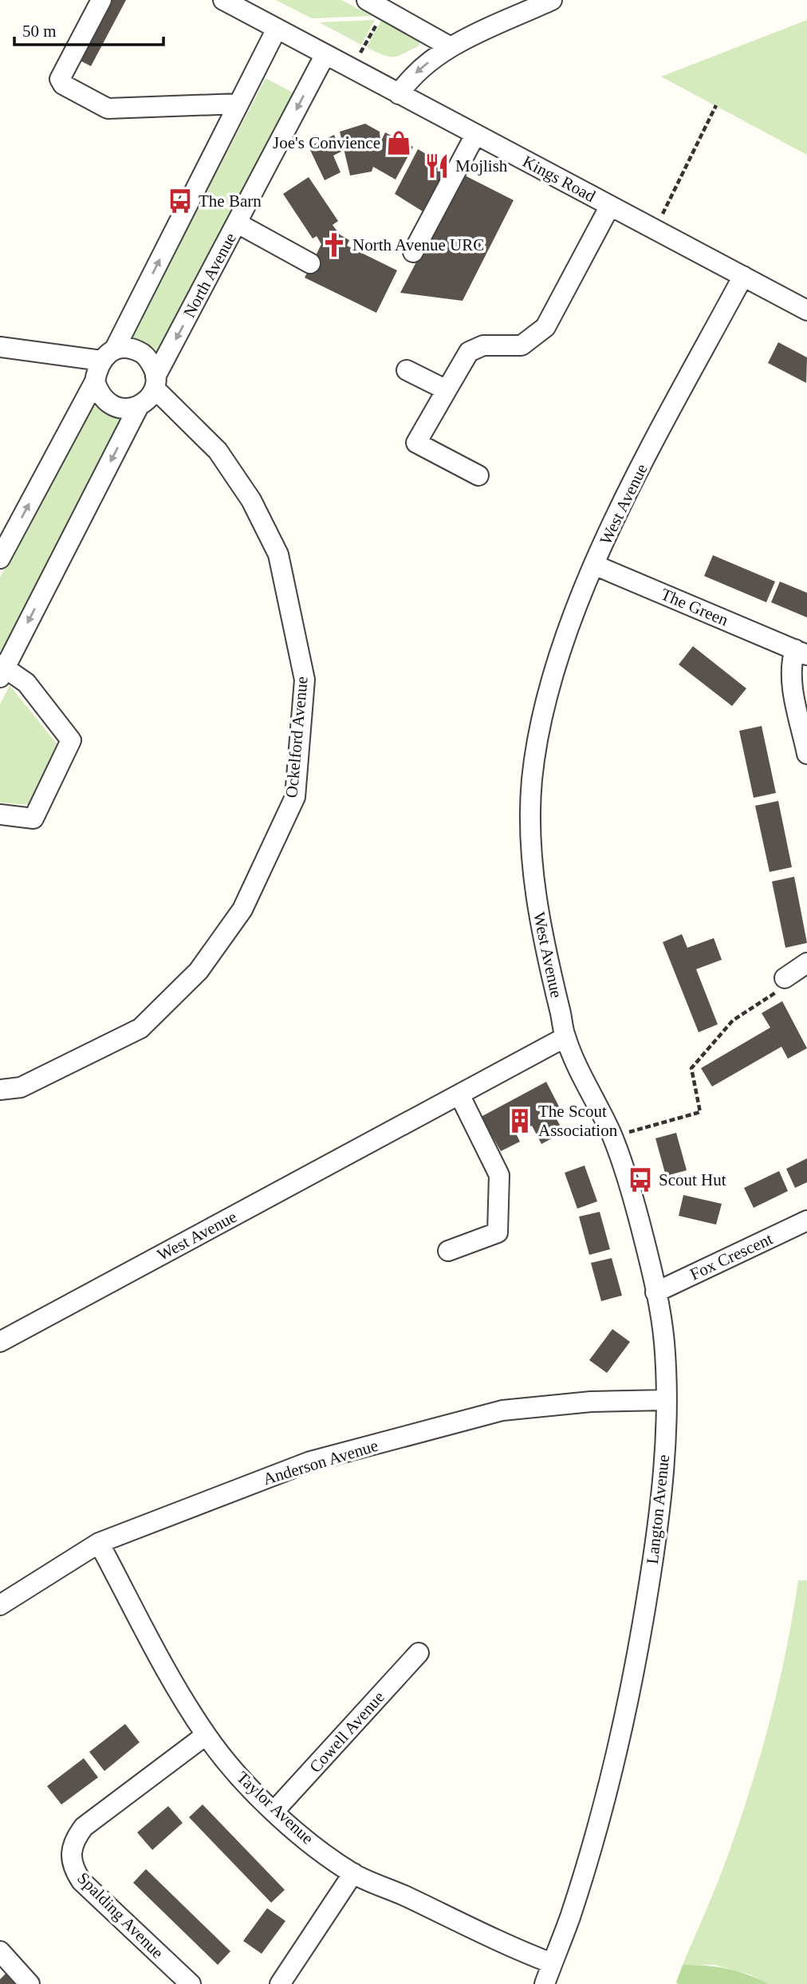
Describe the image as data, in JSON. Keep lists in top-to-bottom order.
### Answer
{
  "streets": {
    "street": [
      "Kings Road",
      "North Avenue",
      "West Avenue",
      "The Green",
      "Ockelford Avenue",
      "Fox Crescent",
      "Anderson Avenue",
      "Langton Avenue",
      "Cowell Avenue",
      "Taylor Avenue",
      "Spalding Avenue"
    ]
  },
  "crossings": [
    ["Kings Road", "North Avenue"],
    ["Kings Road", "West Avenue"],
    ["North Avenue", "Ockelford Avenue"],
    ["West Avenue", "The Green"],
    ["West Avenue", "Langton Avenue"],
    ["Fox Crescent", "Langton Avenue"],
    ["Anderson Avenue", "Langton Avenue"],
    ["Anderson Avenue", "Taylor Avenue"],
    ["Langton Avenue", "Taylor Avenue"],
    ["Cowell Avenue", "Taylor Avenue"],
    ["Taylor Avenue", "Spalding Avenue"]
  ],
  "places": {
    "shop": ["Joe's Convience"],
    "restaurant": ["Mojlish"],
    "bus stop": ["The Barn", "Scout Hut"],
    "church": ["North Avenue URC"],
    "building": ["The Scout Association"]
  },
  "scale_bar": "50 m"
}
